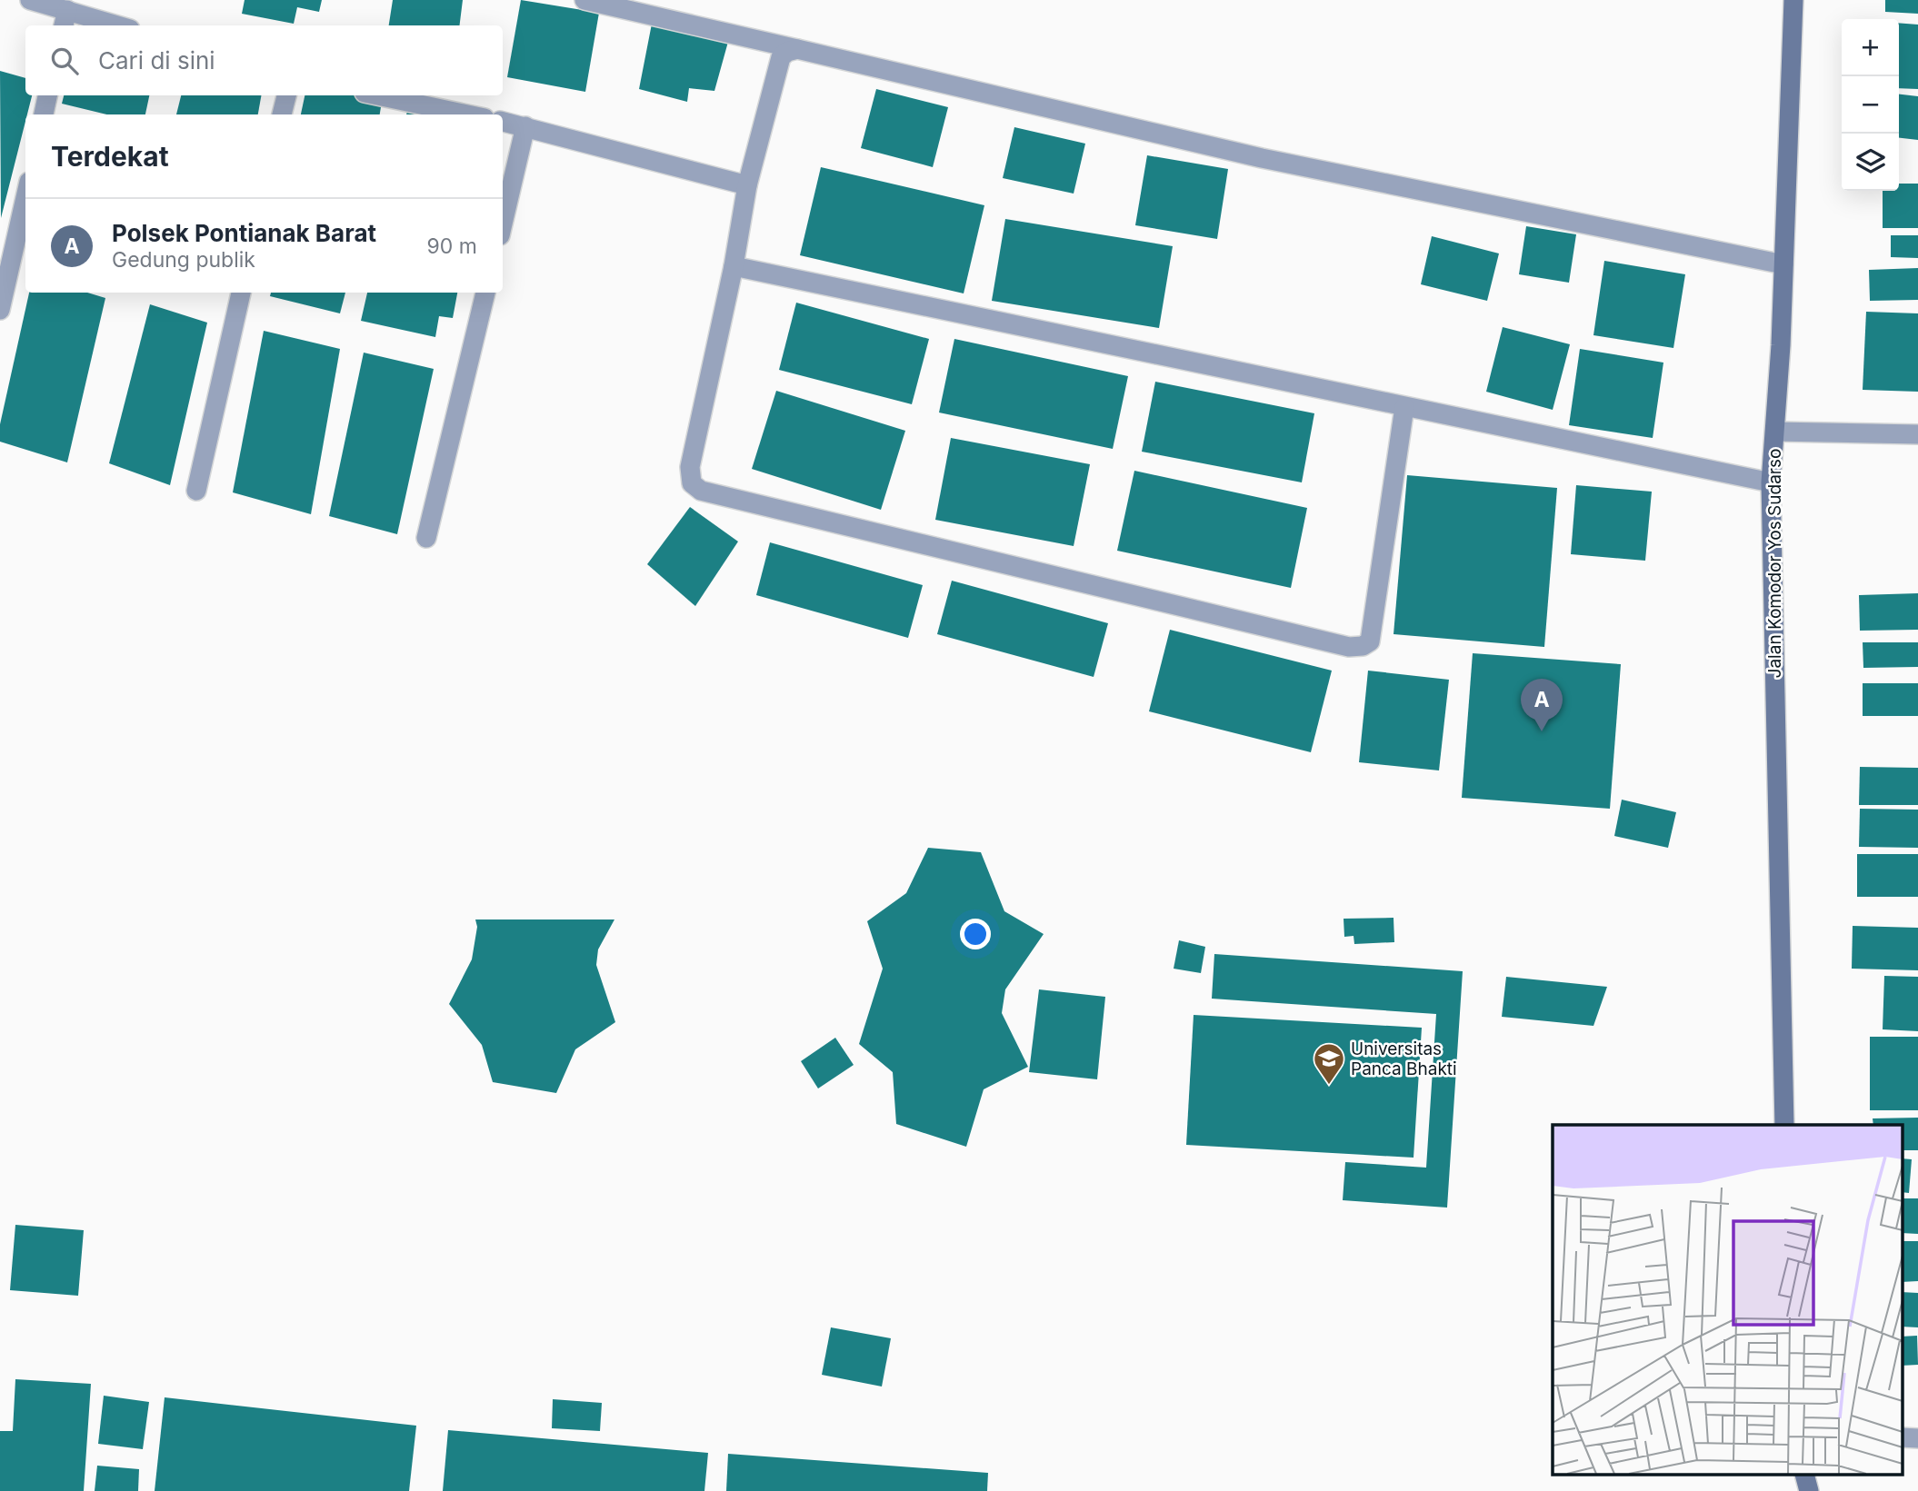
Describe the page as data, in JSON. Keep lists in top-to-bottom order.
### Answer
{
  "streets": {
    "street": ["Jalan Komodor Yos Sudarso"]
  },
  "places": {
    "school or university": ["Universitas Panca Bhakti"]
  },
  "page": {
    "map_buttons": ["+", "−"],
    "search": "Cari di sini",
    "heading": "Terdekat",
    "list": [
      {
        "mark": "A",
        "name": "Polsek Pontianak Barat",
        "note": "Gedung publik",
        "value": "90 m"
      }
    ],
    "pins": "A"
  }
}
